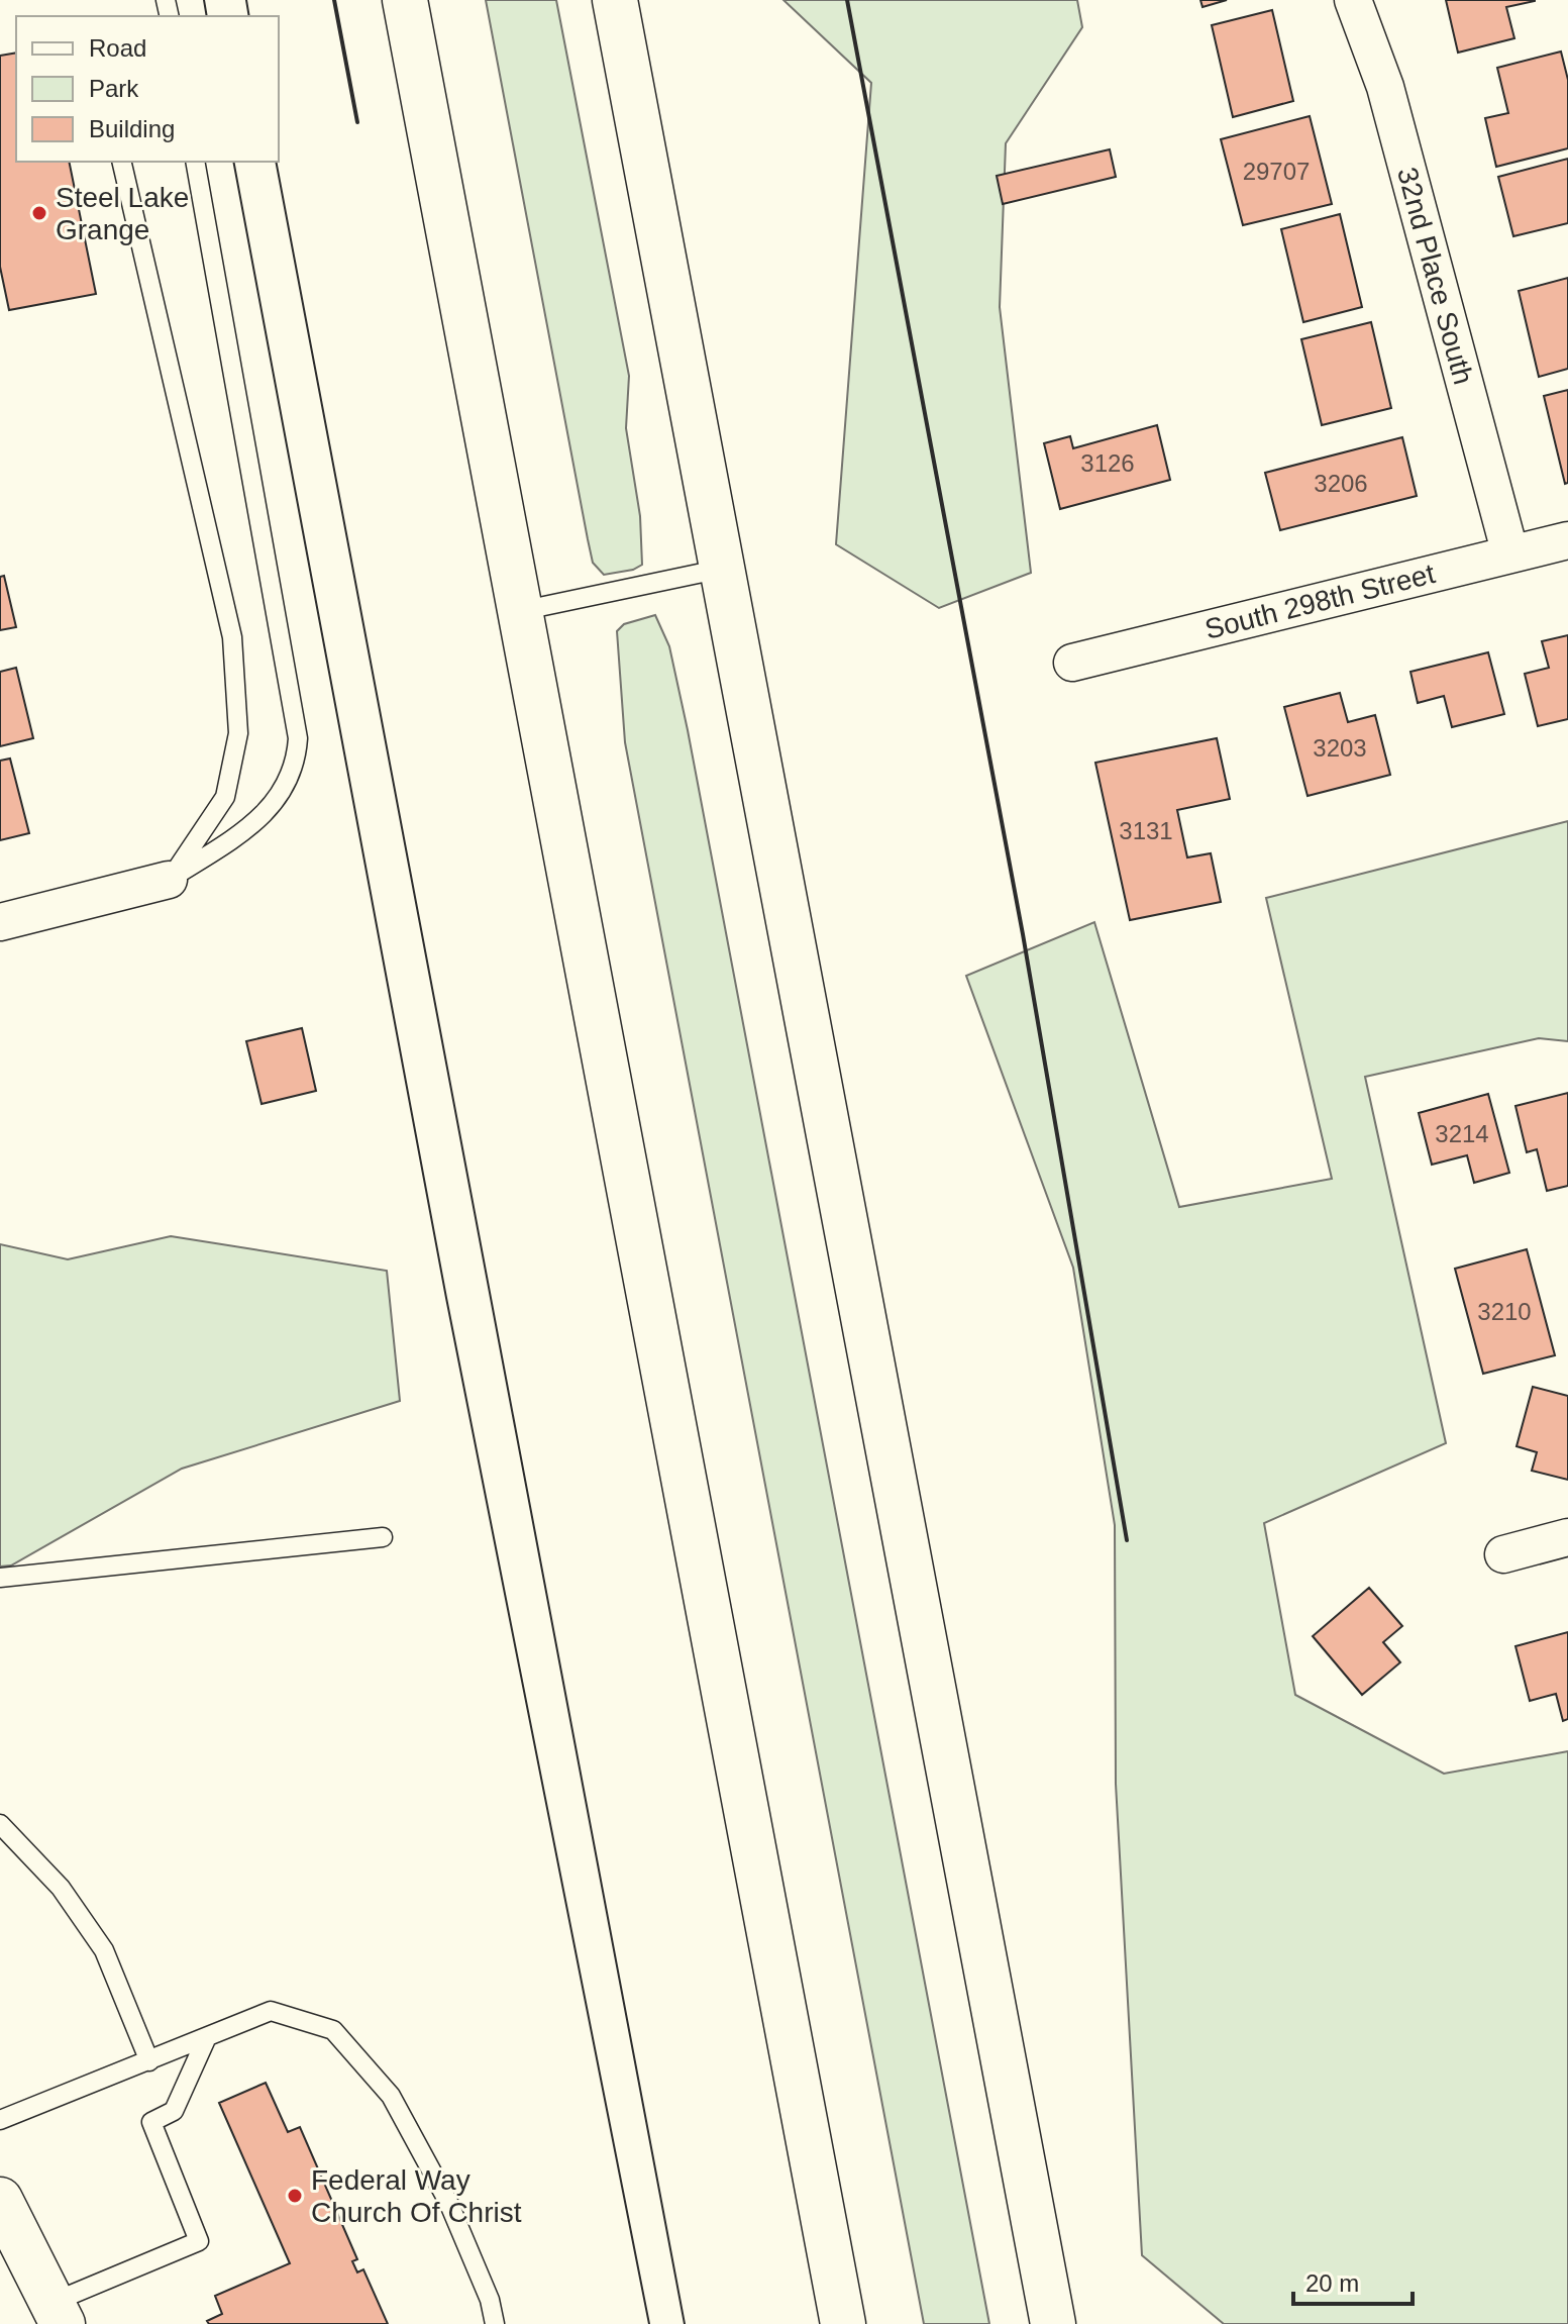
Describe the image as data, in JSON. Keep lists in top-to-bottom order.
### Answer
{
  "streets": {
    "street": ["32nd Place South", "South 298th Street"]
  },
  "crossings": [
    ["32nd Place South", "South 298th Street"]
  ],
  "places": ["Steel Lake Grange", "Federal Way Church Of Christ"],
  "house_numbers": [
    "29707",
    "3126",
    "3206",
    "3203",
    "3131",
    "3214",
    "3210"
  ],
  "legend": ["Road", "Park", "Building"],
  "scale_bar": "20 m"
}
